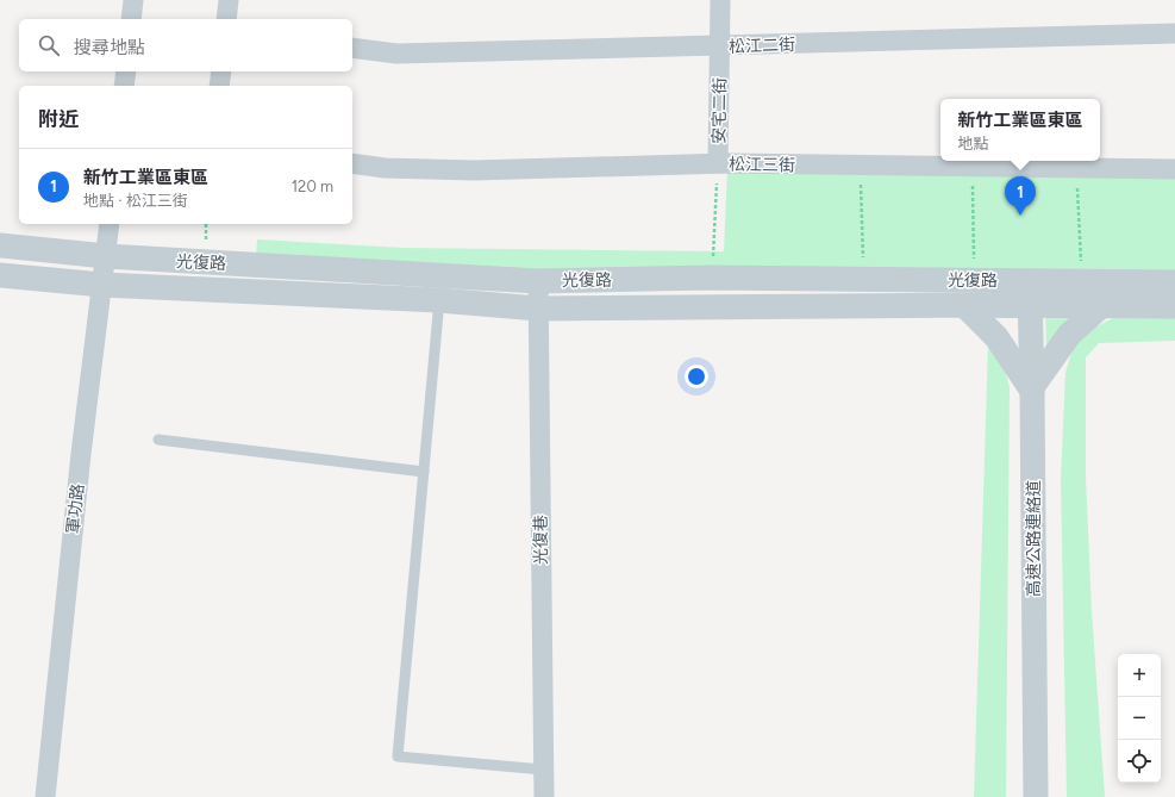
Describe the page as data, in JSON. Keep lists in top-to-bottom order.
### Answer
{
  "streets": {
    "street": [
      "松江二街",
      "安宅二街",
      "松江三街",
      "光復路",
      "軍功路",
      "高速公路連絡道",
      "光復巷"
    ]
  },
  "crossings": [
    ["松江二街", "安宅二街"],
    ["安宅二街", "松江三街"],
    ["光復路", "軍功路"],
    ["光復路", "高速公路連絡道"],
    ["光復路", "光復巷"]
  ],
  "page": {
    "search": "搜尋地點",
    "heading": "附近",
    "popup": ["新竹工業區東區", "地點"],
    "list": [
      {
        "mark": "1",
        "name": "新竹工業區東區",
        "note": "地點 · 松江三街",
        "value": "120 m"
      }
    ],
    "pins": "1",
    "map_buttons": ["+", "−"]
  }
}
